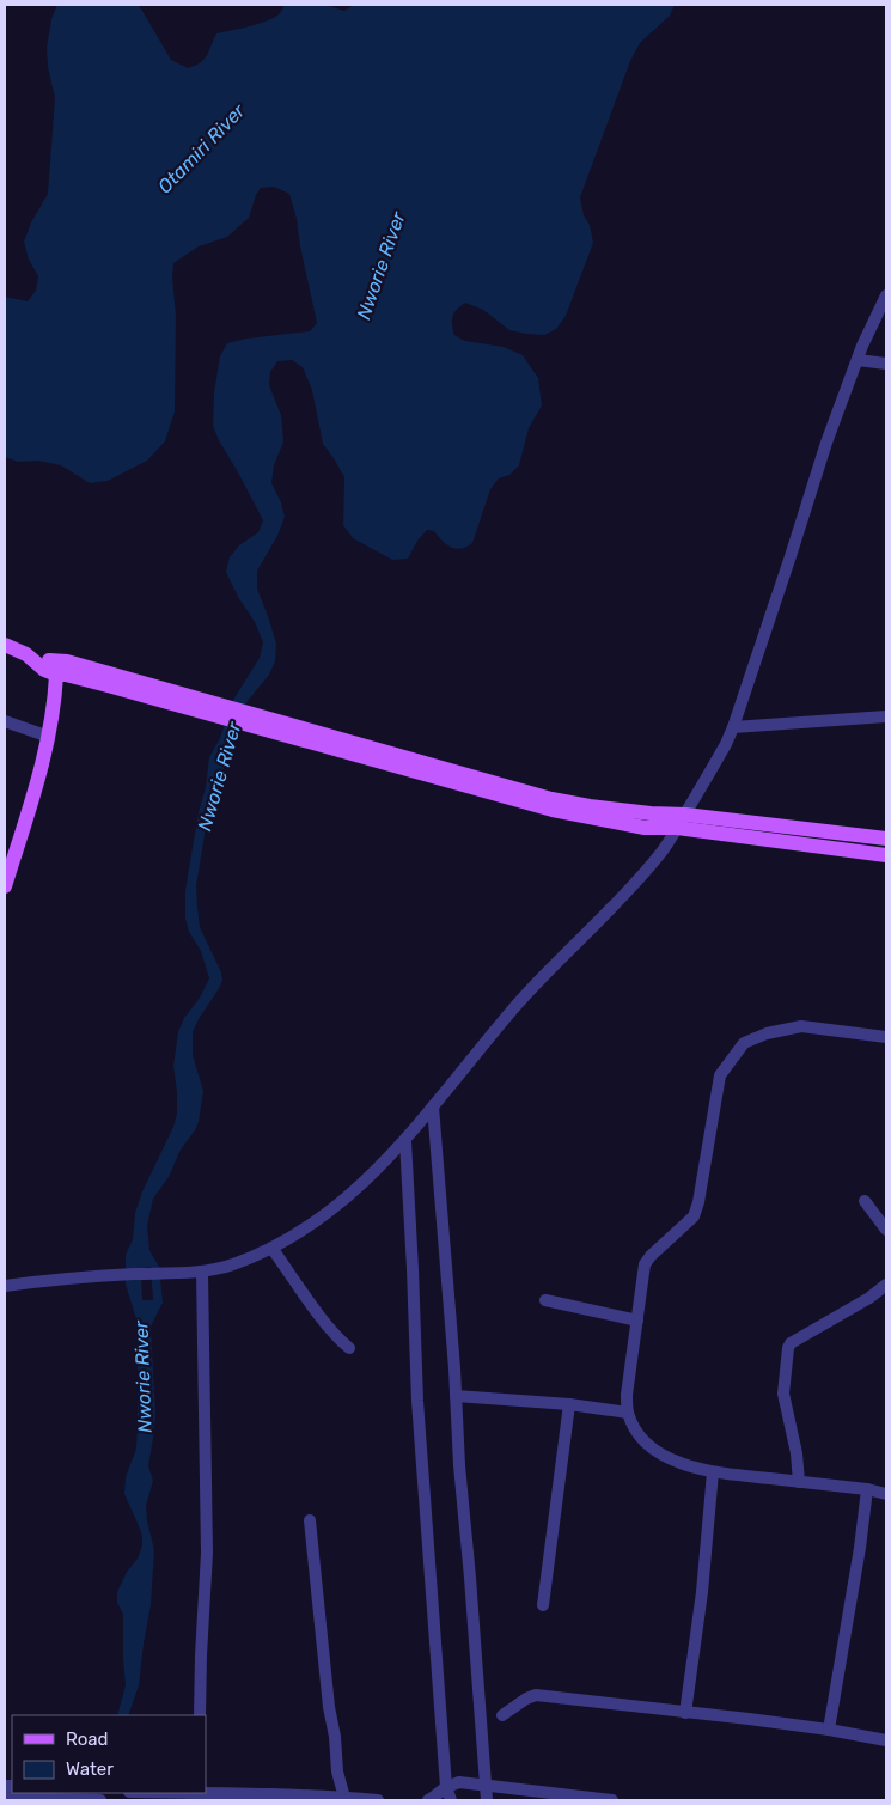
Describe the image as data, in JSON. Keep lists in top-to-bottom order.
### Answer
{
  "water": ["Otamiri River", "Nworie River"],
  "legend": ["Road", "Water"]
}
